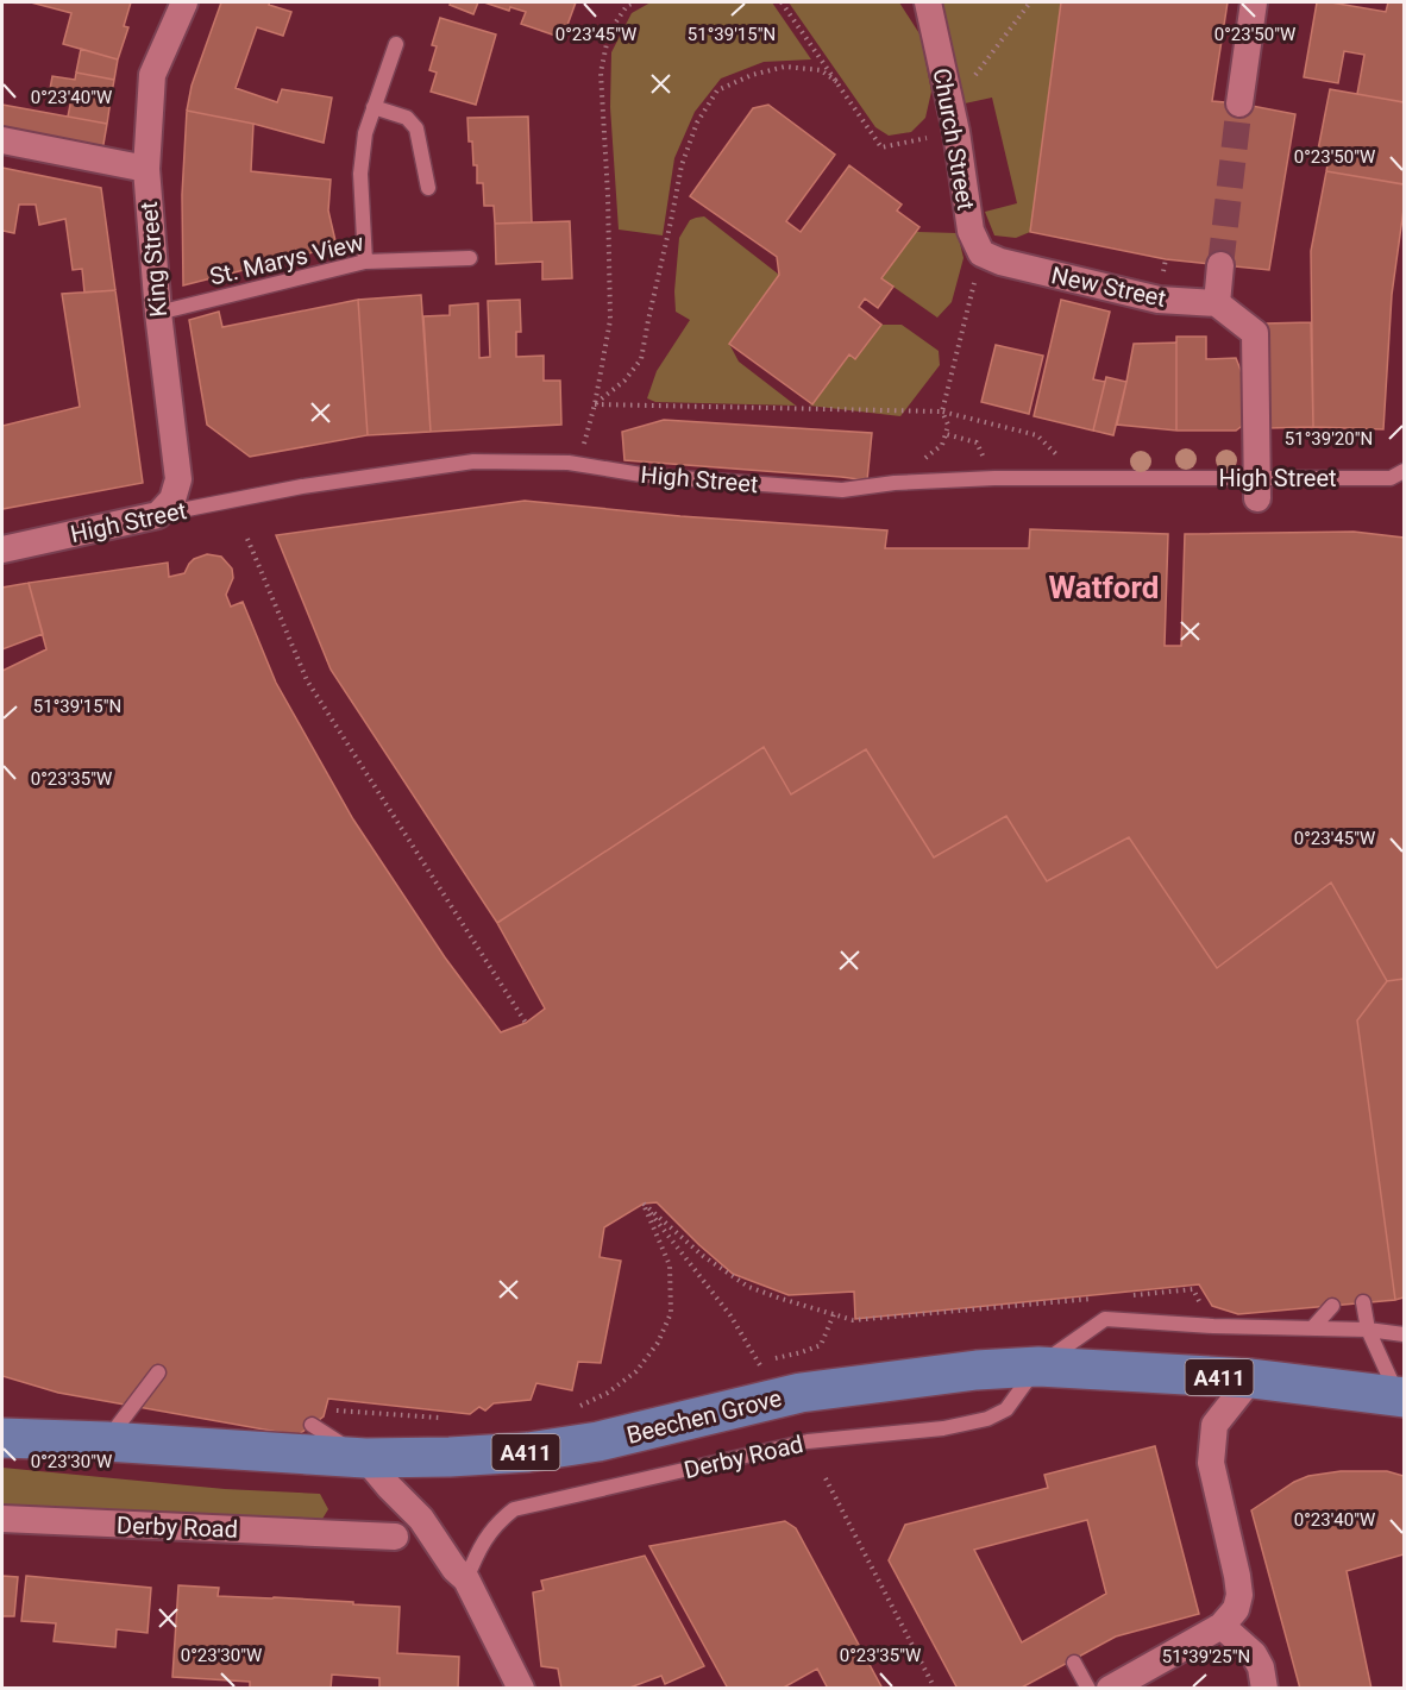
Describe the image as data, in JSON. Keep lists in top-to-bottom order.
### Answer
{
  "streets": {
    "main road": ["A411", "Beechen Grove"],
    "street": [
      "Church Street",
      "King Street",
      "New Street",
      "High Street",
      "Derby Road"
    ],
    "lane": ["St. Marys View"]
  },
  "crossings": [
    ["Church Street", "New Street"],
    ["King Street", "St. Marys View"],
    ["King Street", "High Street"],
    ["Beechen Grove", "Derby Road"]
  ],
  "districts": ["Watford"],
  "coordinates": [
    "51°39'15\"N",
    "0°23'45\"W",
    "0°23'50\"W",
    "0°23'40\"W",
    "51°39'20\"N",
    "0°23'35\"W",
    "0°23'30\"W",
    "51°39'25\"N"
  ]
}
